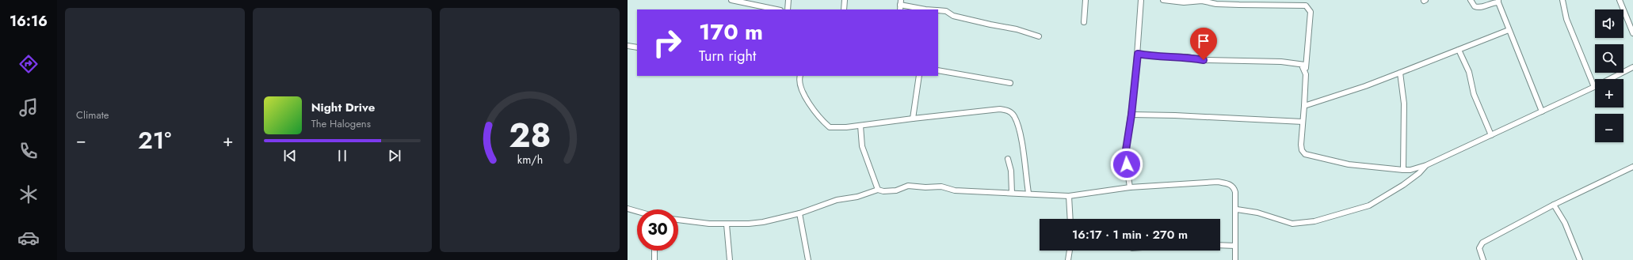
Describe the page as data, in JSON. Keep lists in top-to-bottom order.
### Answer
{
  "page": {
    "tabs": "16:16",
    "tile": "Climate",
    "map_buttons": ["+", "−"],
    "turn": ["170 m", "Turn right"],
    "song": ["Night Drive", "The Halogens"],
    "heat": ["−", "21°", "+"],
    "limit": "30",
    "trip": "16:17 · 1 min · 270 m",
    "gauge": ["28", "km/h"]
  }
}
